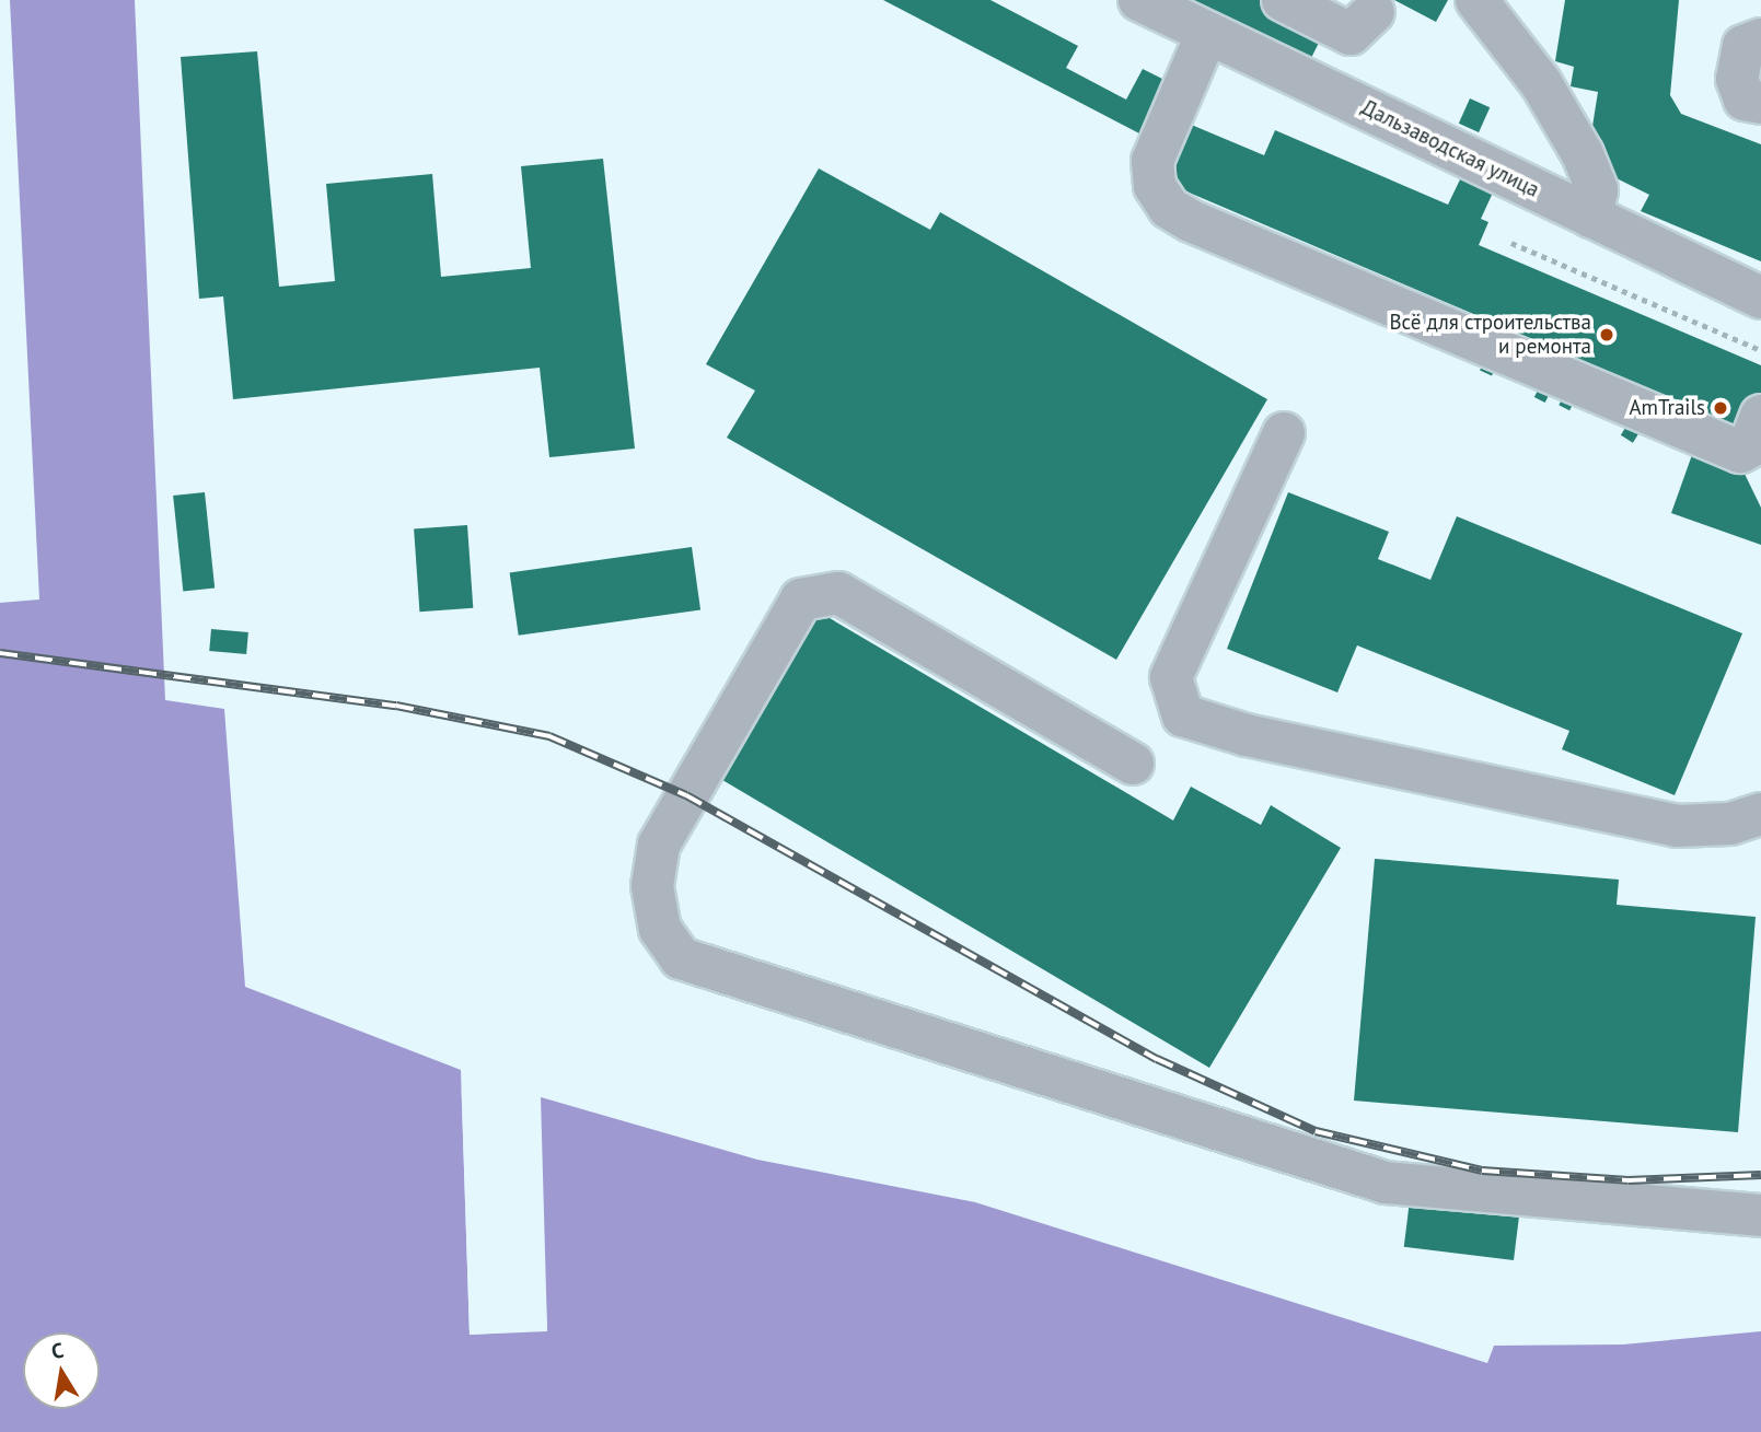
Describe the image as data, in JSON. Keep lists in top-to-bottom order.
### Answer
{
  "streets": {
    "street": ["Дальзаводская улица"]
  },
  "places": ["Всё для строительства и ремонта", "AmTrails"],
  "north": "top"
}
